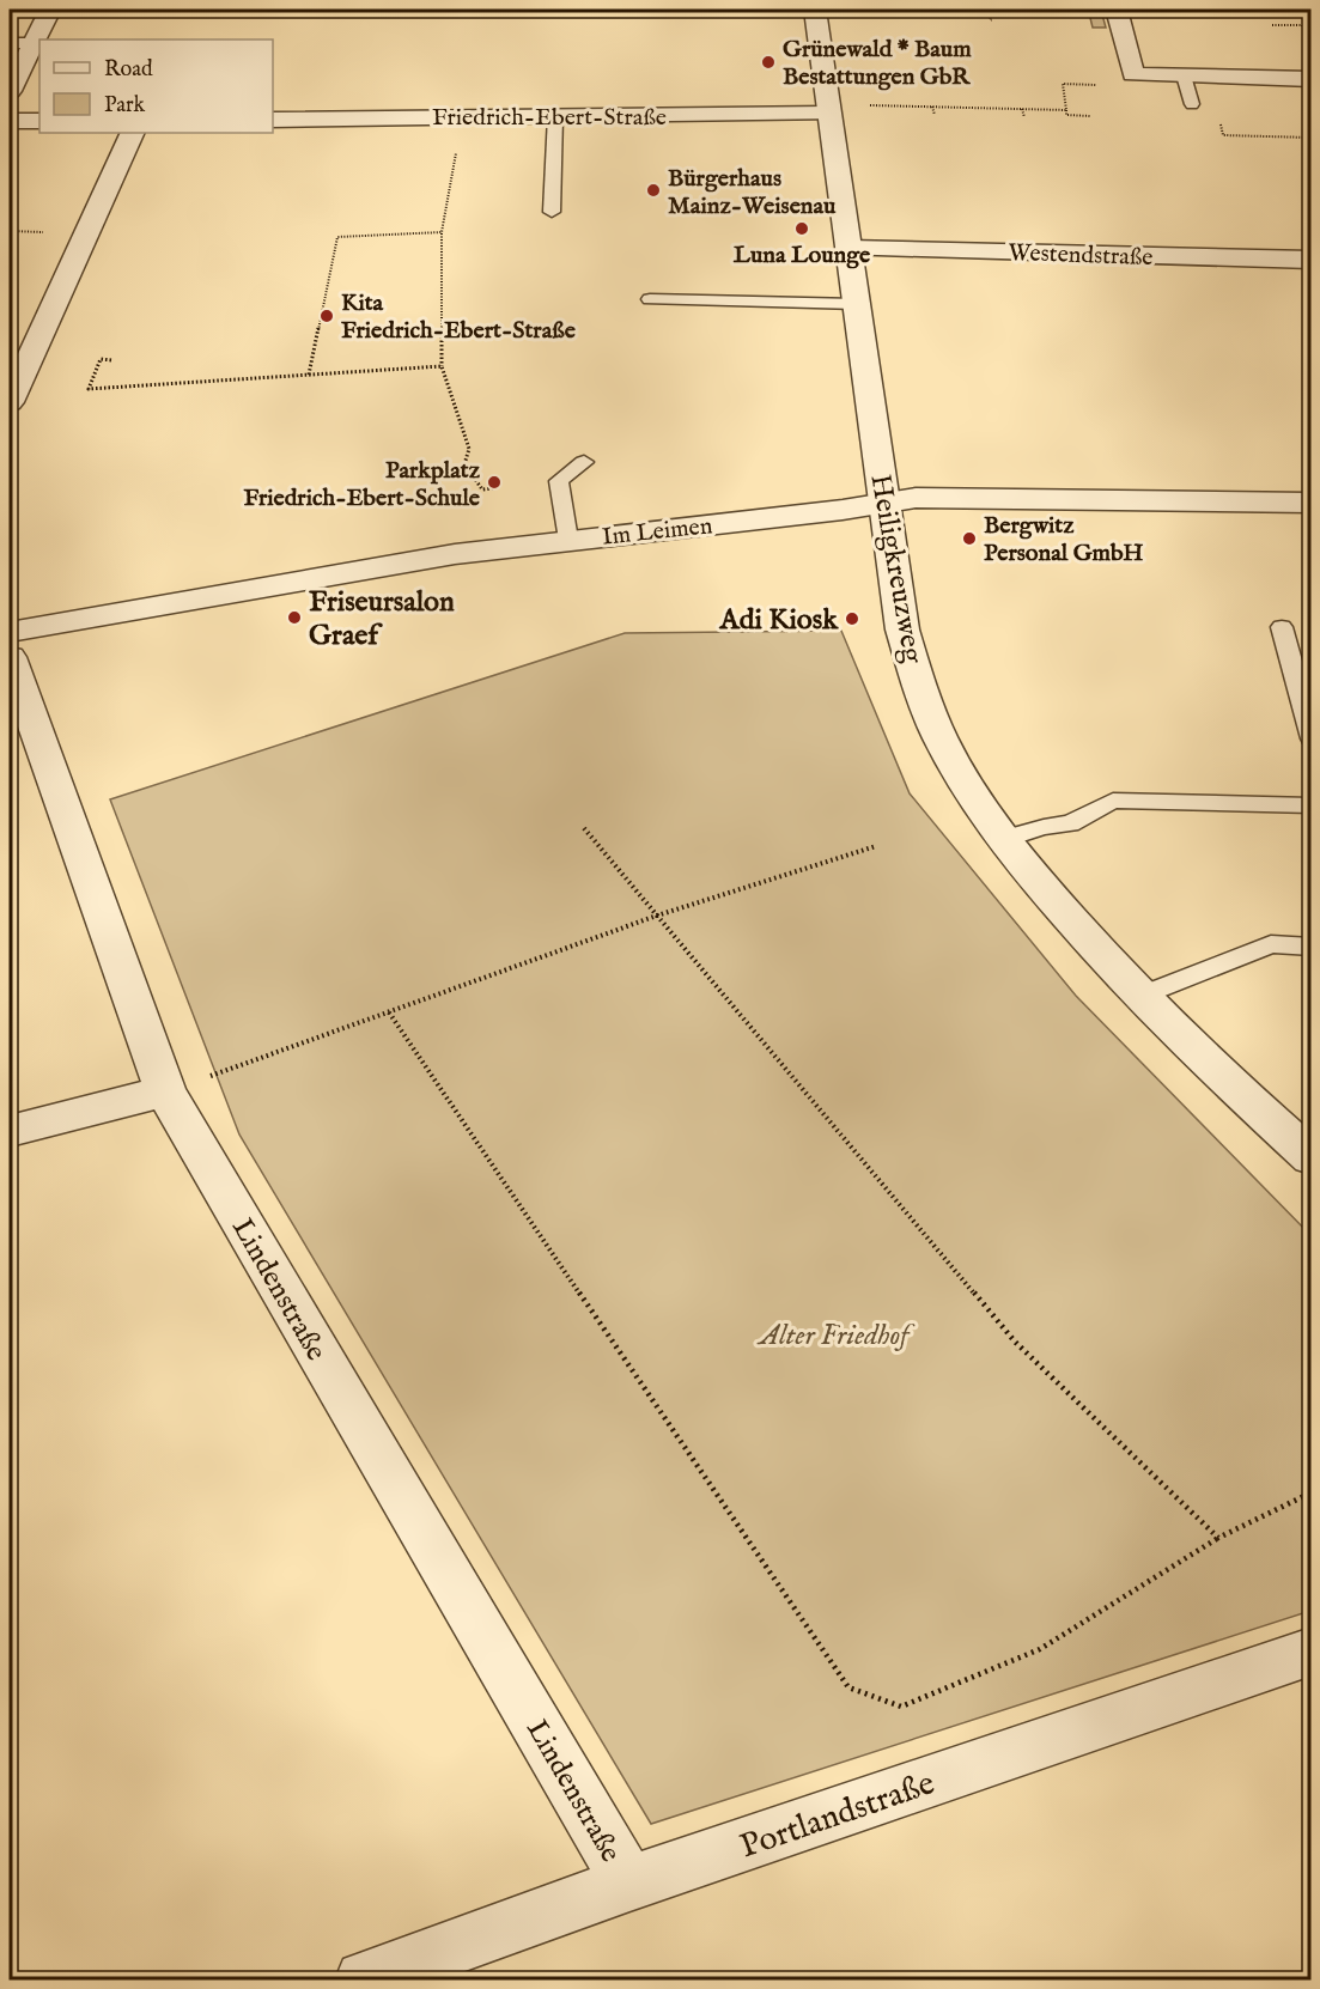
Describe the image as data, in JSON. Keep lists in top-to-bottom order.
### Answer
{
  "streets": {
    "street": [
      "Friedrich-Ebert-Straße",
      "Westendstraße",
      "Im Leimen",
      "Heiligkreuzweg",
      "Lindenstraße",
      "Portlandstraße"
    ]
  },
  "crossings": [
    ["Friedrich-Ebert-Straße", "Heiligkreuzweg"],
    ["Westendstraße", "Heiligkreuzweg"],
    ["Im Leimen", "Heiligkreuzweg"],
    ["Lindenstraße", "Portlandstraße"]
  ],
  "parks": ["Alter Friedhof"],
  "places": [
    "Grünewald * Baum Bestattungen GbR",
    "Bürgerhaus Mainz-Weisenau",
    "Luna Lounge",
    "Kita Friedrich-Ebert-Straße",
    "Parkplatz Friedrich-Ebert-Schule",
    "Bergwitz Personal GmbH",
    "Friseursalon Graef",
    "Adi Kiosk"
  ],
  "legend": ["Road", "Park"]
}
